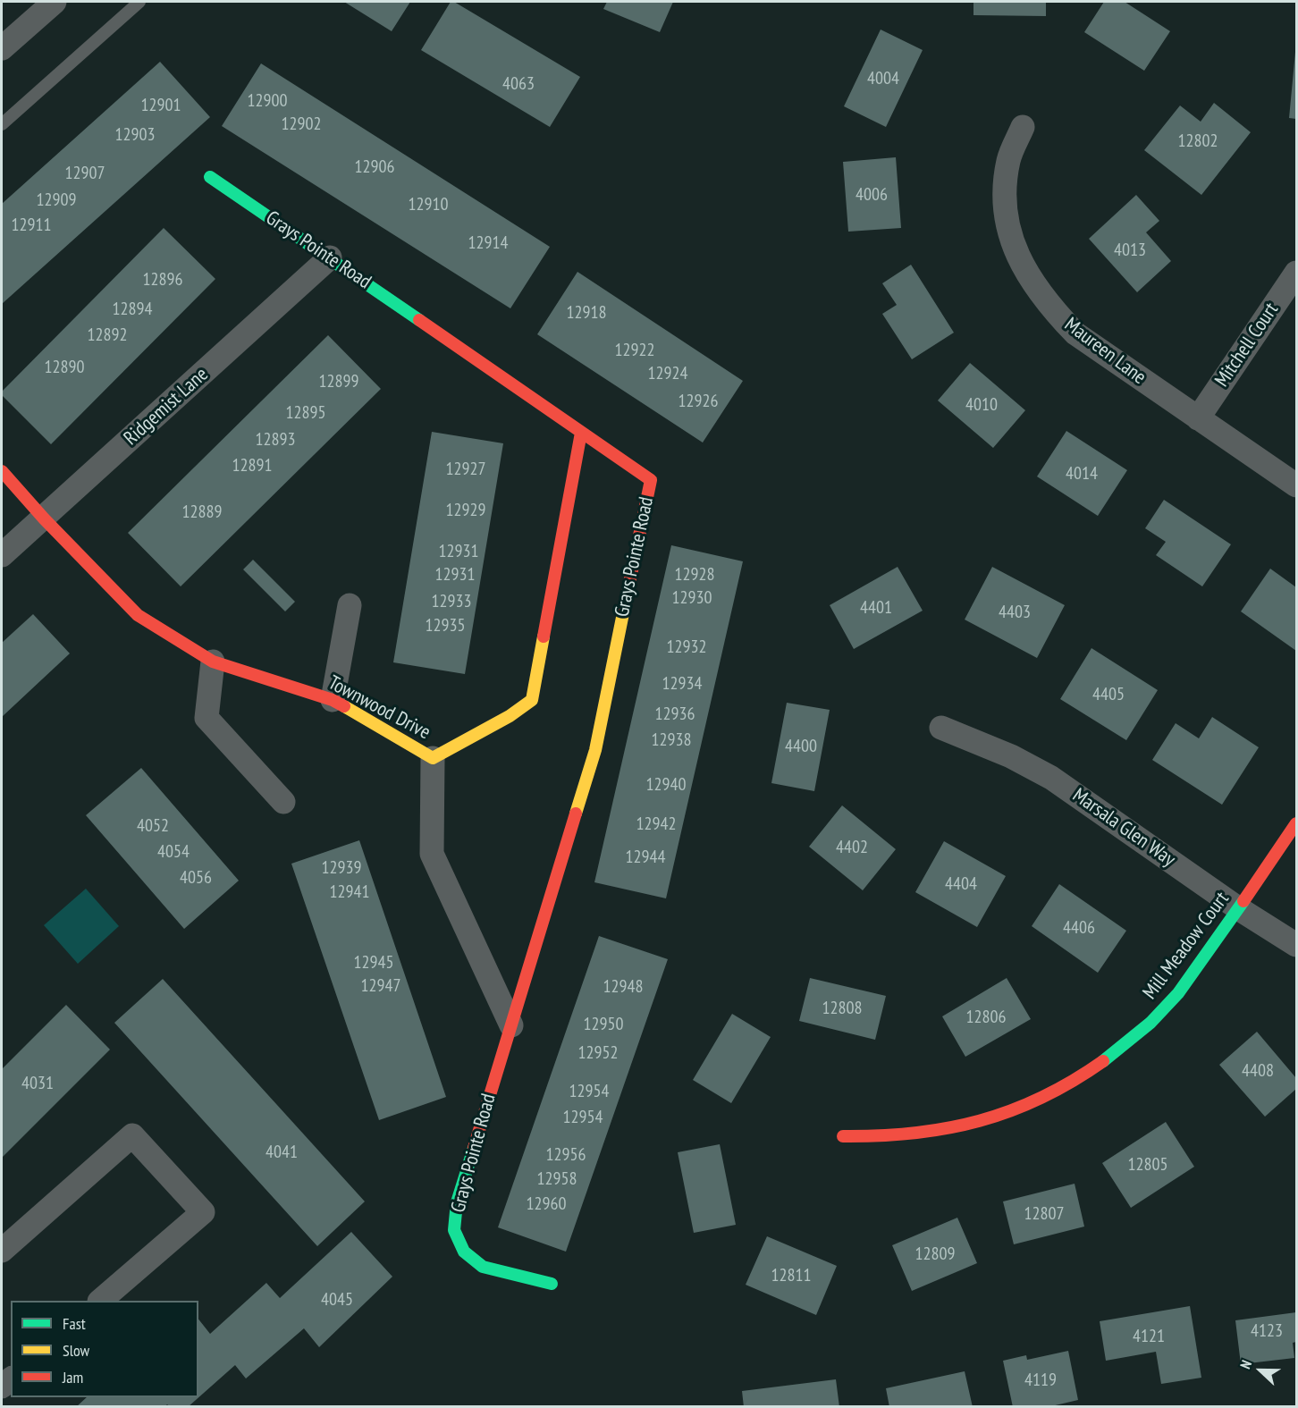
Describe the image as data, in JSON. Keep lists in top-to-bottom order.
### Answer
{
  "streets": {
    "street": [
      "Grays Pointe Road",
      "Mitchell Court",
      "Maureen Lane",
      "Ridgemist Lane",
      "Townwood Drive",
      "Marsala Glen Way",
      "Mill Meadow Court"
    ]
  },
  "crossings": [
    ["Grays Pointe Road", "Ridgemist Lane"],
    ["Grays Pointe Road", "Townwood Drive"],
    ["Mitchell Court", "Maureen Lane"],
    ["Ridgemist Lane", "Townwood Drive"],
    ["Marsala Glen Way", "Mill Meadow Court"]
  ],
  "house_numbers": [
    "4004",
    "4063",
    "12900",
    "12901",
    "12902",
    "12903",
    "12802",
    "12906",
    "12907",
    "4006",
    "12909",
    "12910",
    "12911",
    "12914",
    "4013",
    "12896",
    "12894",
    "12918",
    "12892",
    "12922",
    "12890",
    "12924",
    "12899",
    "12926",
    "4010",
    "12895",
    "12893",
    "12891",
    "12927",
    "4014",
    "12929",
    "12889",
    "12931",
    "12931",
    "12928",
    "12930",
    "12933",
    "4401",
    "4403",
    "12935",
    "12932",
    "12934",
    "4405",
    "12936",
    "12938",
    "4400",
    "12940",
    "12942",
    "4052",
    "4402",
    "4054",
    "12944",
    "12939",
    "4056",
    "4404",
    "12941",
    "4406",
    "12945",
    "12947",
    "12948",
    "12808",
    "12806",
    "12950",
    "12952",
    "4408",
    "4031",
    "12954",
    "12954",
    "4041",
    "12956",
    "12805",
    "12958",
    "12960",
    "12807",
    "12809",
    "12811",
    "4045",
    "4123",
    "4121",
    "4119"
  ],
  "legend": ["Fast", "Slow", "Jam"],
  "north": "left"
}
